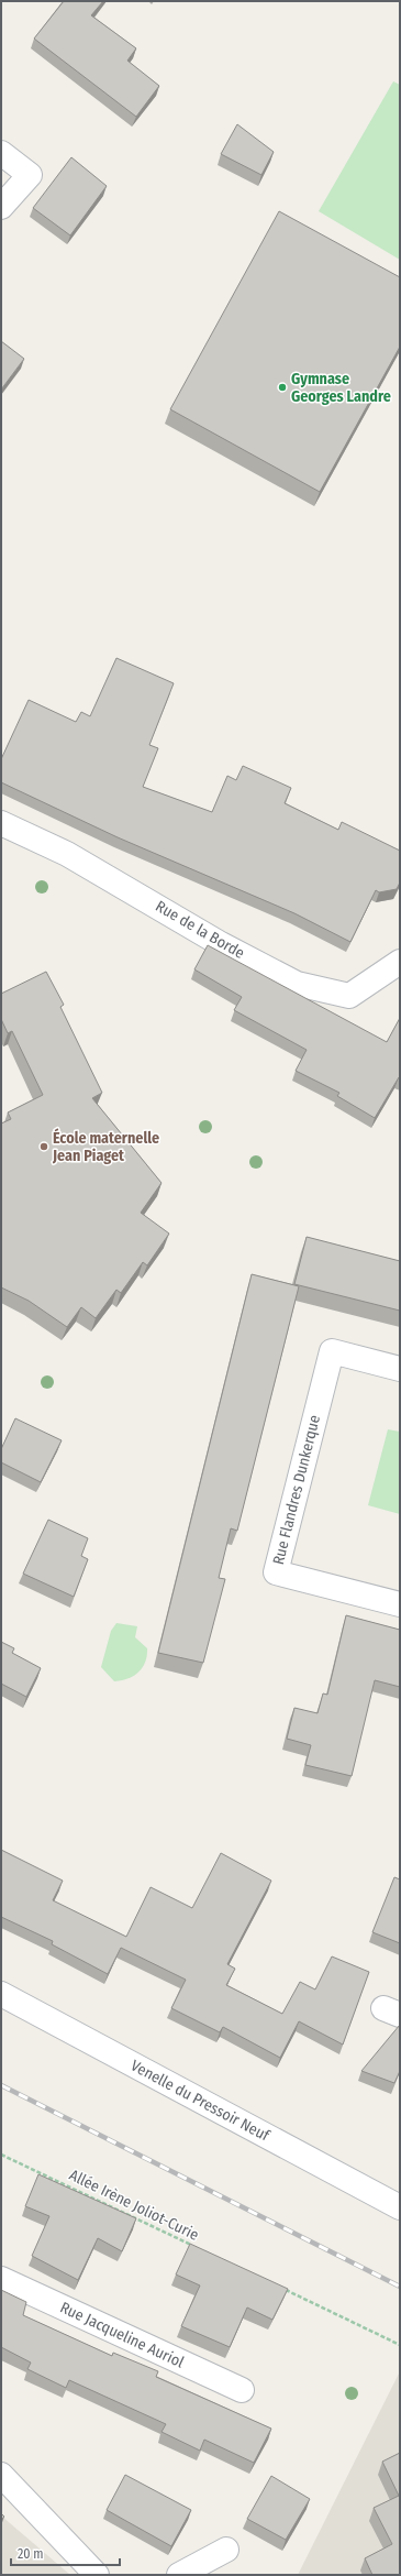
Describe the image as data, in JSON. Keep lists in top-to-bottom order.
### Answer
{
  "streets": {
    "street": [
      "Rue de la Borde",
      "Rue Flandres Dunkerque",
      "Venelle du Pressoir Neuf",
      "Rue Jacqueline Auriol"
    ],
    "path": ["Allée Irène Joliot-Curie"]
  },
  "places": ["Gymnase Georges Landre", "École maternelle Jean Piaget"],
  "scale_bar": "20 m"
}
